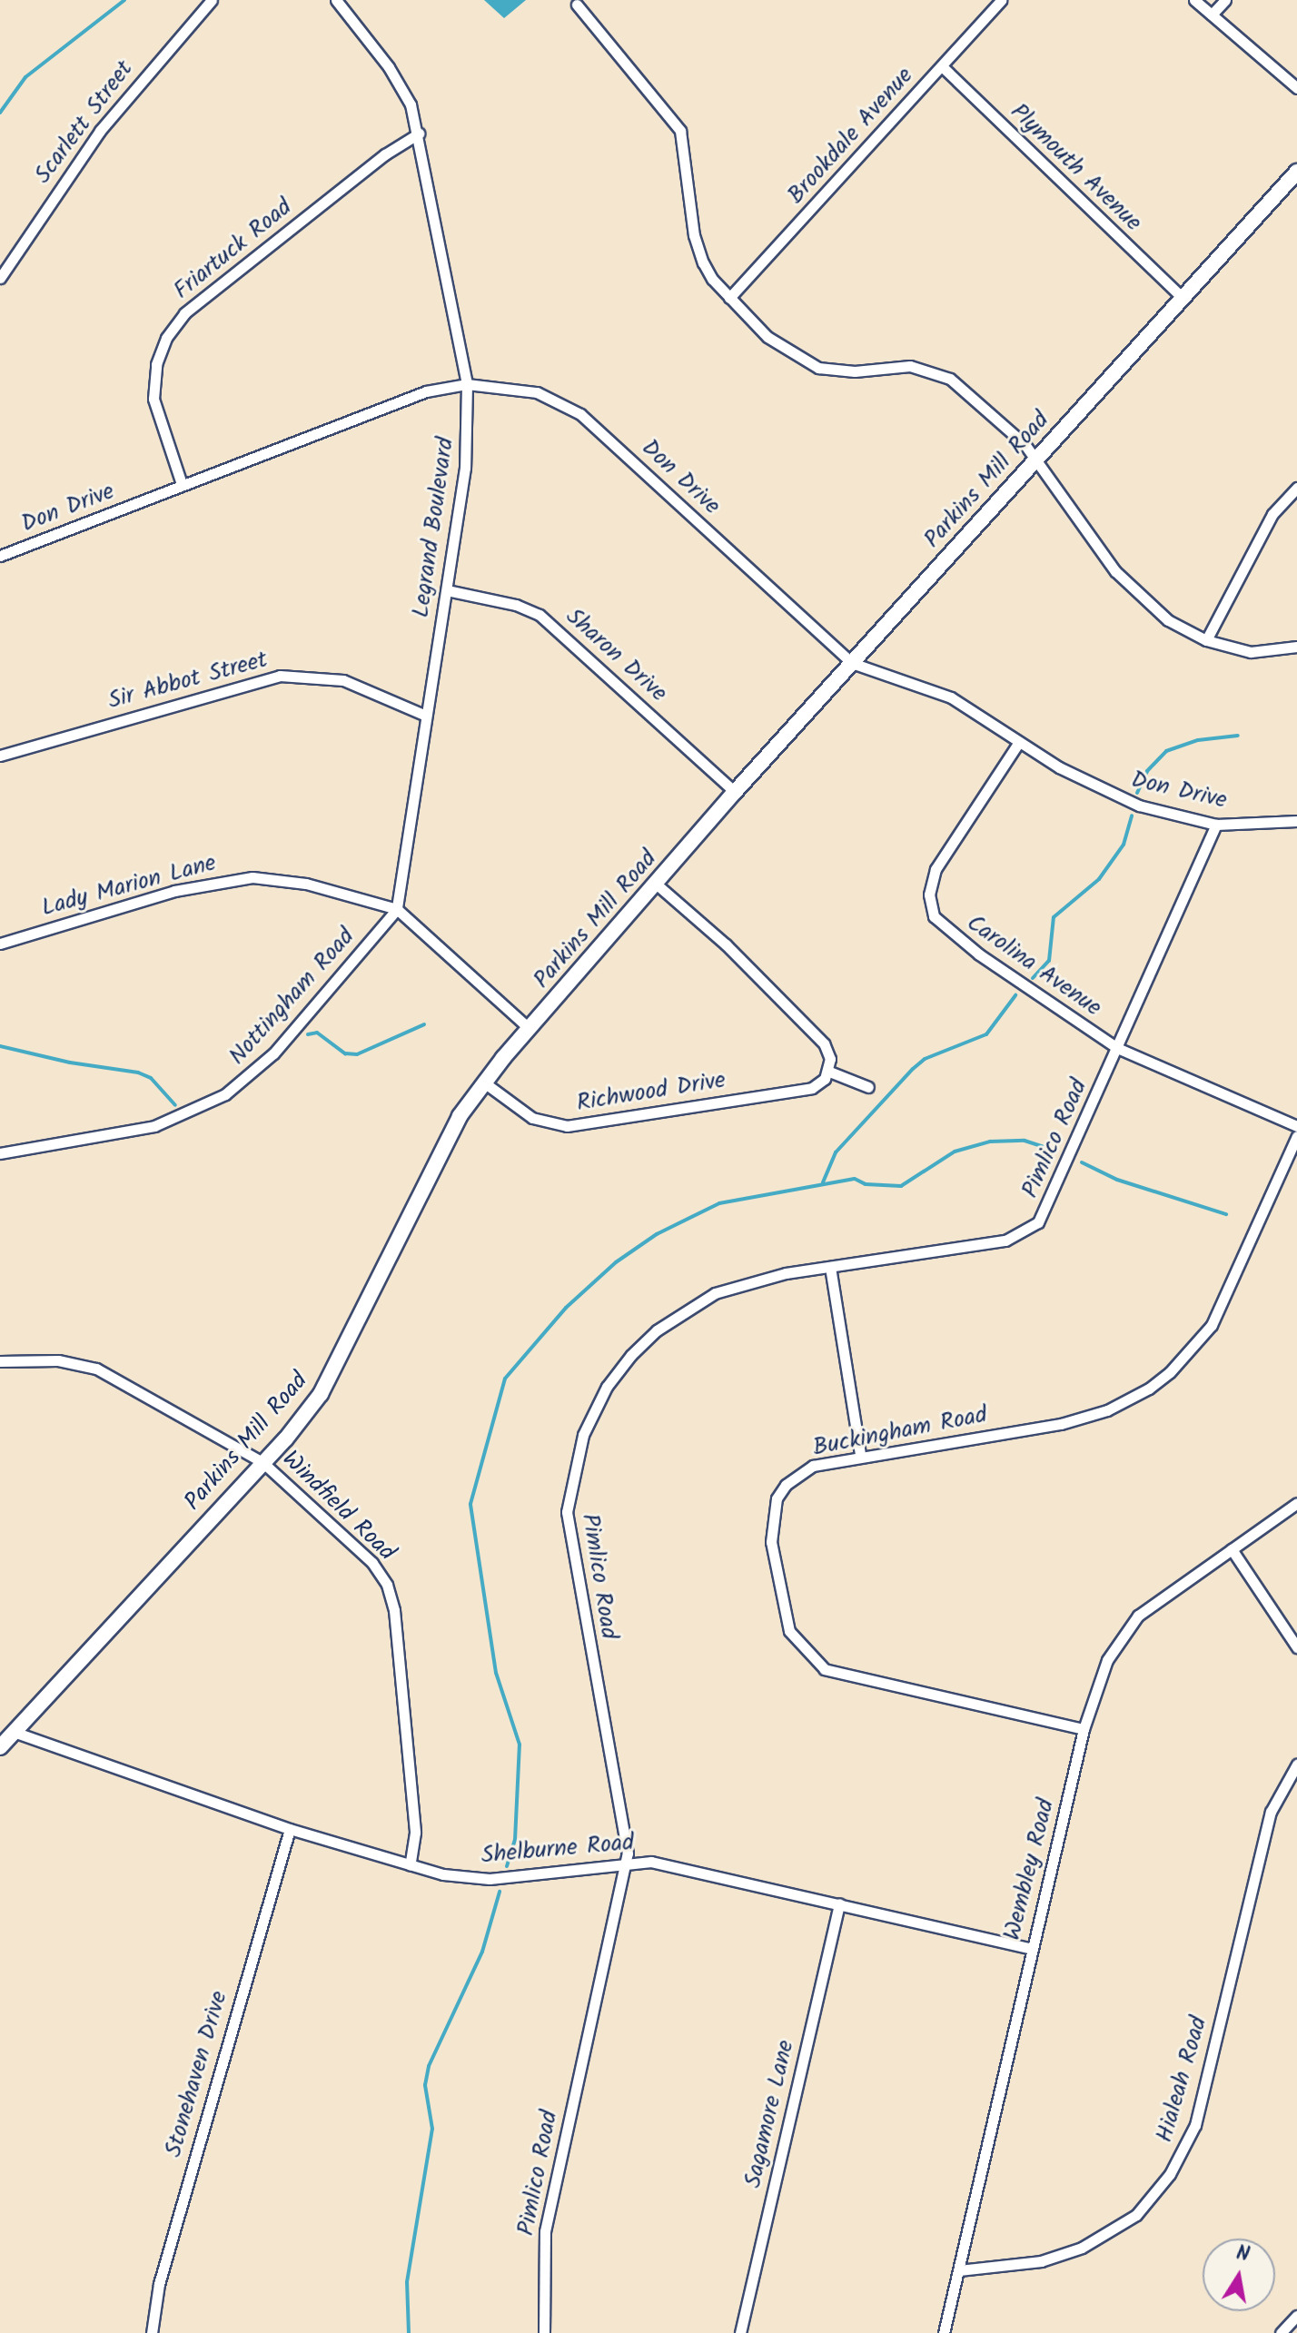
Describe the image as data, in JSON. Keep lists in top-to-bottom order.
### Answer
{
  "streets": {
    "street": [
      "Scarlett Street",
      "Brookdale Avenue",
      "Plymouth Avenue",
      "Friartuck Road",
      "Don Drive",
      "Parkins Mill Road",
      "Legrand Boulevard",
      "Sharon Drive",
      "Sir Abbot Street",
      "Lady Marion Lane",
      "Carolina Avenue",
      "Nottingham Road",
      "Richwood Drive",
      "Pimlico Road",
      "Buckingham Road",
      "Windfield Road",
      "Shelburne Road",
      "Wembley Road",
      "Stonehaven Drive",
      "Hialeah Road",
      "Sagamore Lane"
    ]
  },
  "crossings": [
    ["Brookdale Avenue", "Plymouth Avenue"],
    ["Plymouth Avenue", "Parkins Mill Road"],
    ["Friartuck Road", "Don Drive"],
    ["Friartuck Road", "Legrand Boulevard"],
    ["Don Drive", "Parkins Mill Road"],
    ["Don Drive", "Legrand Boulevard"],
    ["Don Drive", "Carolina Avenue"],
    ["Don Drive", "Pimlico Road"],
    ["Parkins Mill Road", "Sharon Drive"],
    ["Parkins Mill Road", "Richwood Drive"],
    ["Parkins Mill Road", "Windfield Road"],
    ["Parkins Mill Road", "Shelburne Road"],
    ["Legrand Boulevard", "Sharon Drive"],
    ["Legrand Boulevard", "Sir Abbot Street"],
    ["Legrand Boulevard", "Lady Marion Lane"],
    ["Legrand Boulevard", "Nottingham Road"],
    ["Lady Marion Lane", "Nottingham Road"],
    ["Carolina Avenue", "Pimlico Road"],
    ["Pimlico Road", "Shelburne Road"],
    ["Buckingham Road", "Wembley Road"],
    ["Windfield Road", "Shelburne Road"],
    ["Shelburne Road", "Wembley Road"],
    ["Shelburne Road", "Stonehaven Drive"],
    ["Shelburne Road", "Sagamore Lane"],
    ["Wembley Road", "Hialeah Road"]
  ],
  "north": "top"
}
